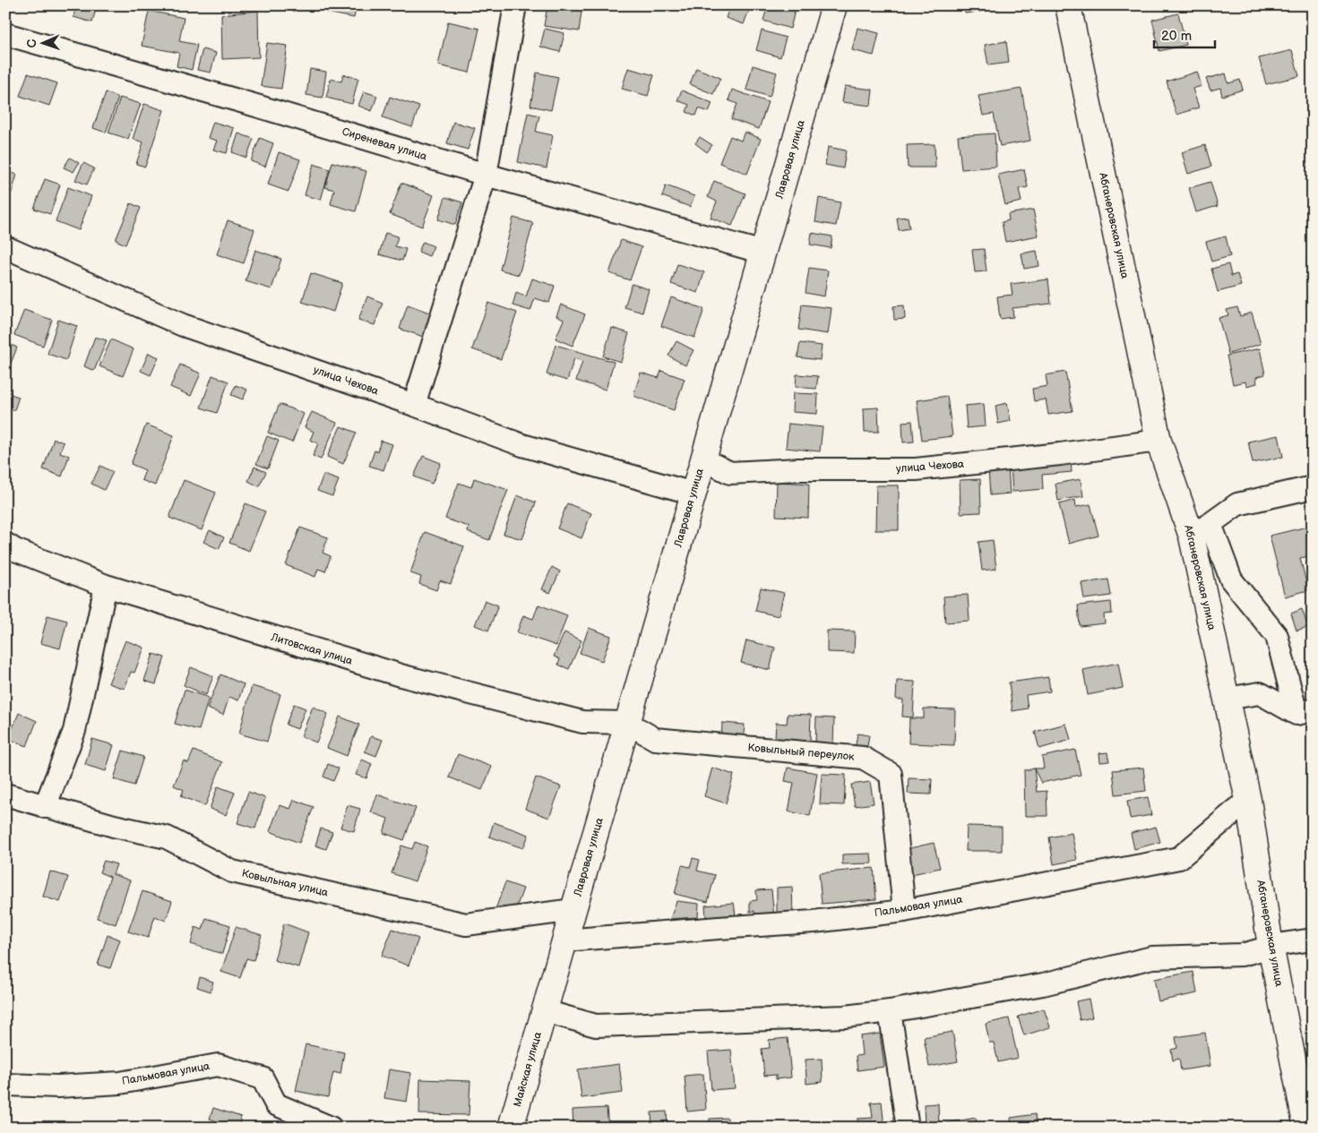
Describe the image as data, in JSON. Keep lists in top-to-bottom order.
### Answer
{
  "streets": {
    "street": [
      "Сиреневая улица",
      "Лавровая улица",
      "Абганеровская улица",
      "улица Чехова",
      "Литовская улица",
      "Ковыльный переулок",
      "Ковыльная улица",
      "Пальмовая улица",
      "Майская улица"
    ]
  },
  "crossings": [
    ["Сиреневая улица", "Лавровая улица"],
    ["Лавровая улица", "улица Чехова"],
    ["Лавровая улица", "Литовская улица"],
    ["Лавровая улица", "Ковыльный переулок"],
    ["Лавровая улица", "Ковыльная улица"],
    ["Лавровая улица", "Пальмовая улица"],
    ["Лавровая улица", "Майская улица"],
    ["Абганеровская улица", "улица Чехова"],
    ["Абганеровская улица", "Пальмовая улица"],
    ["Литовская улица", "Ковыльный переулок"],
    ["Ковыльный переулок", "Пальмовая улица"]
  ],
  "scale_bar": "20 m",
  "north": "left"
}
